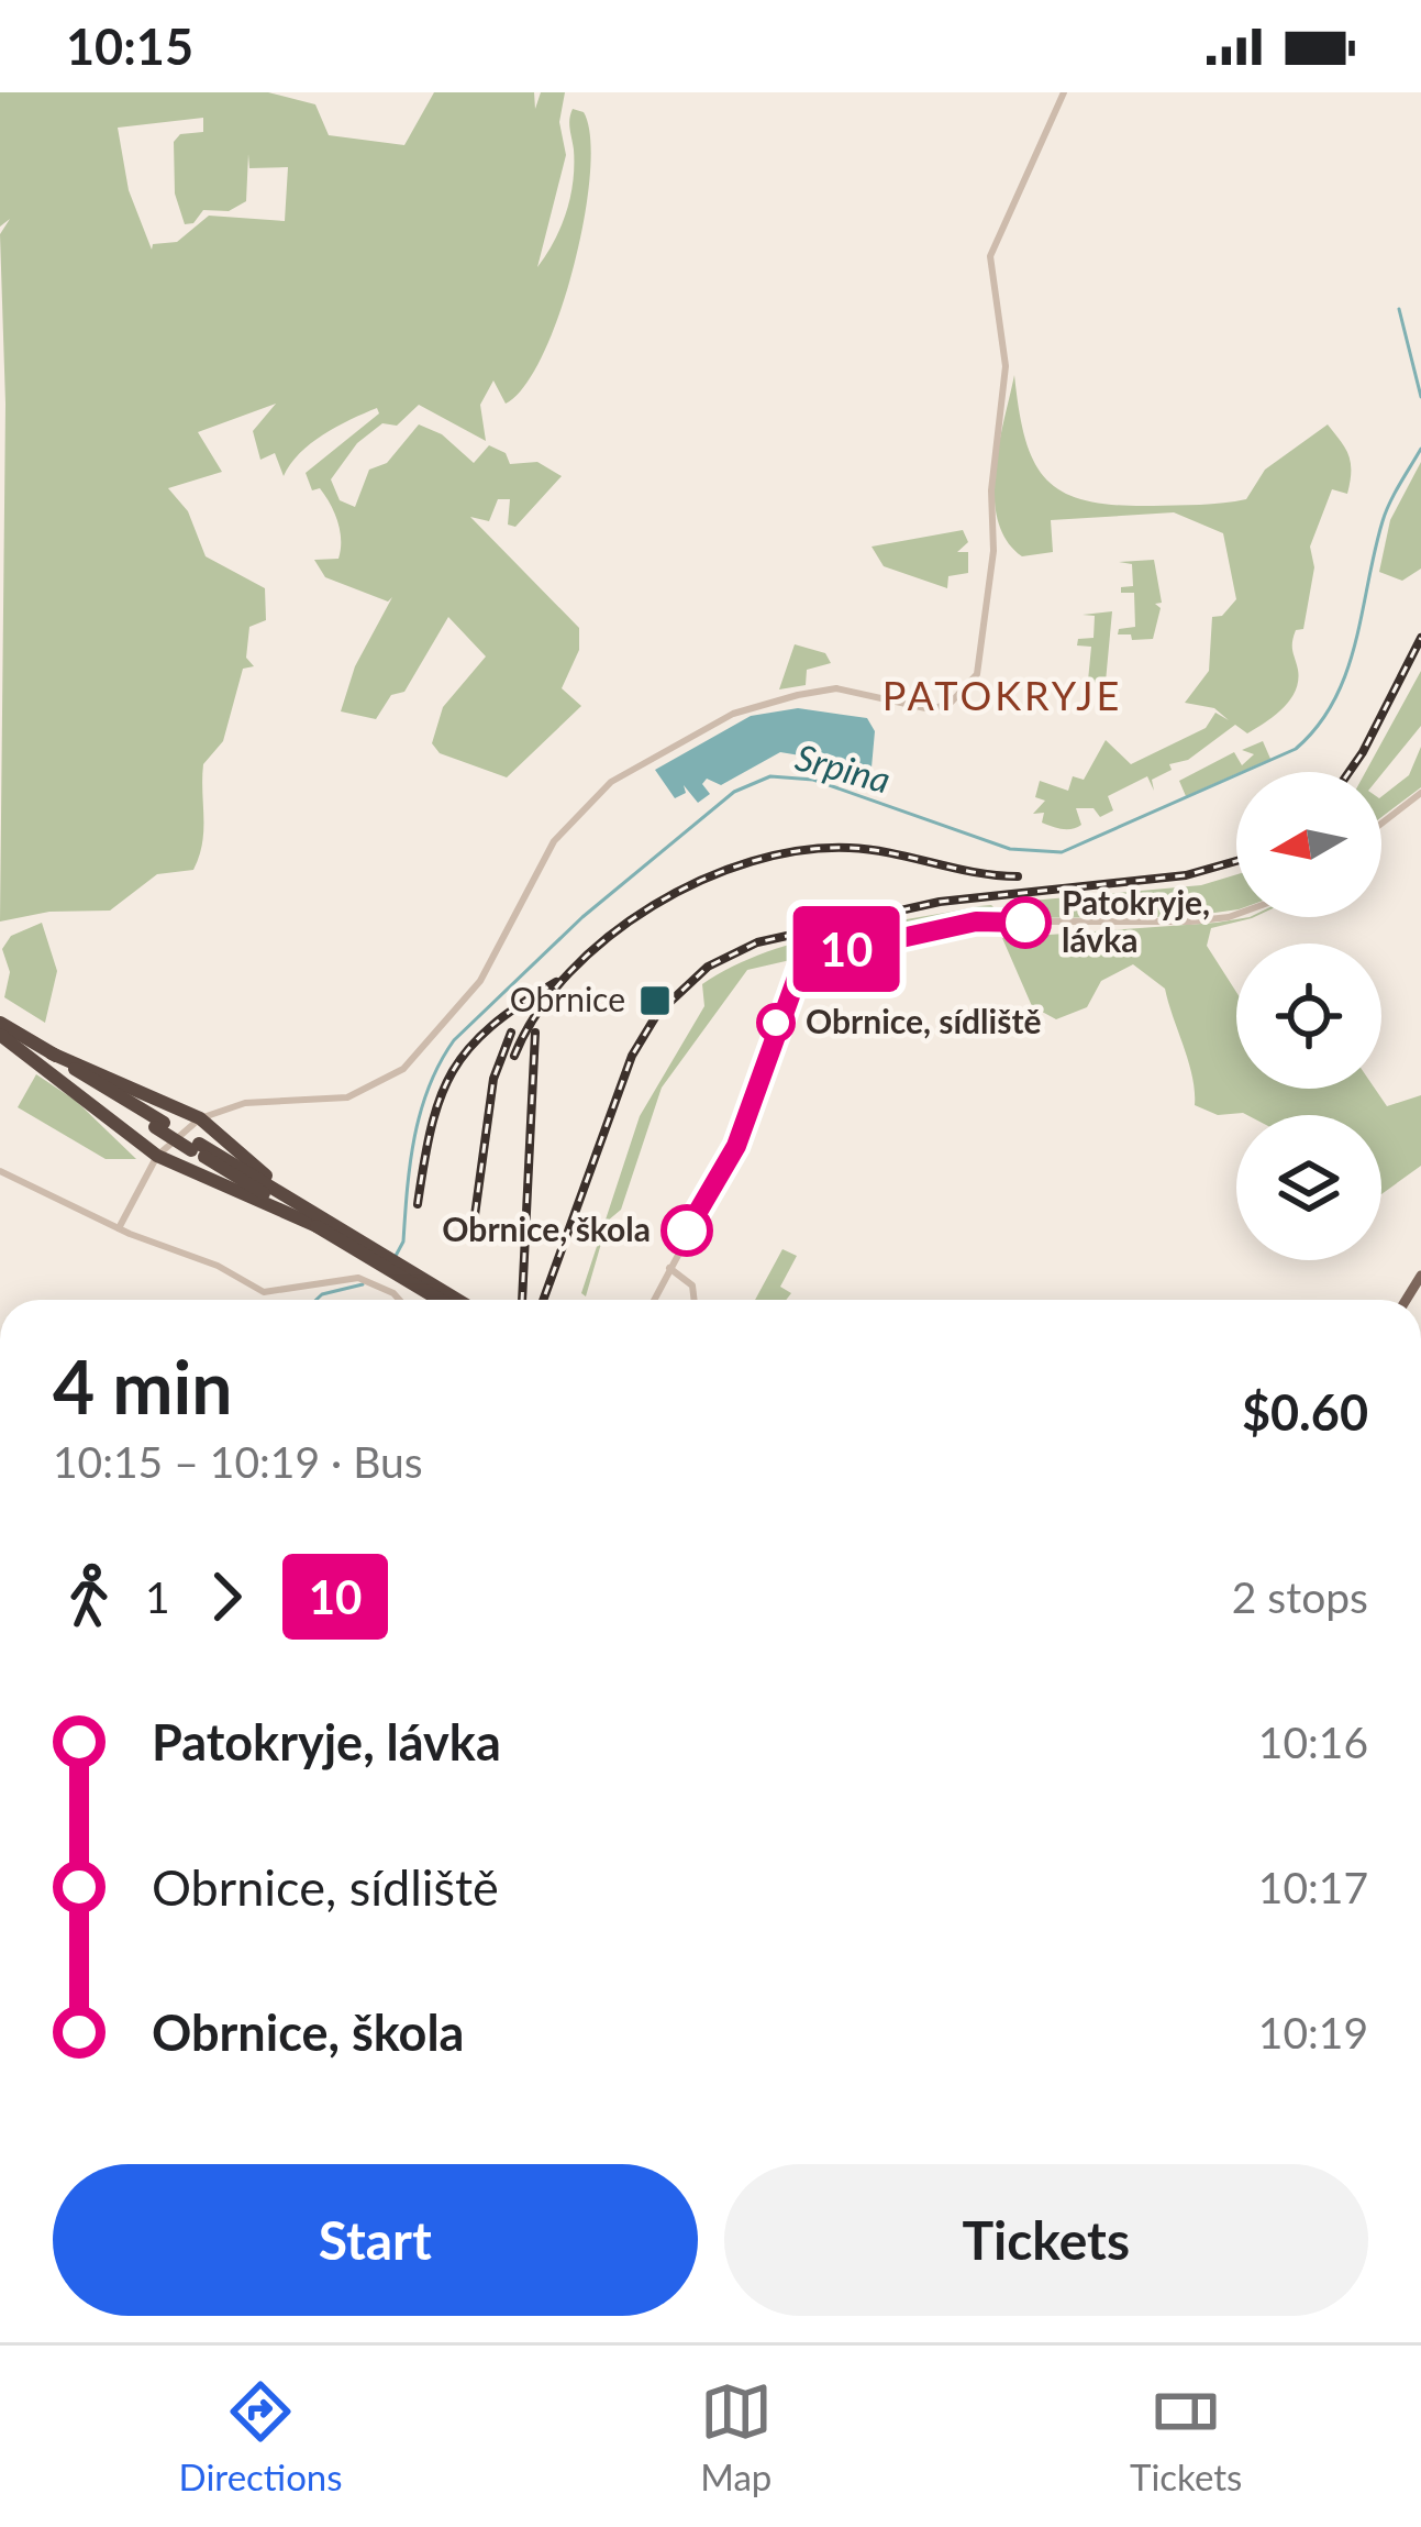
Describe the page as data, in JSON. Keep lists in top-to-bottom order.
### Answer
{
  "districts": ["PATOKRYJE"],
  "water": ["Srpina"],
  "places": {
    "other": ["Patokryje, lávka", "Obrnice, sídliště", "Obrnice, škola"],
    "transit": ["Obrnice"]
  },
  "lines": ["bus line 10"],
  "north": "left",
  "page": {
    "status": "10:15",
    "on_map": "10",
    "heading": ["4 min", "10:15 – 10:19 · Bus", "$0.60"],
    "legs": ["1", "10", "2 stops"],
    "list": [
      {
        "name": "Patokryje, lávka",
        "value": "10:16"
      },
      {
        "name": "Obrnice, sídliště",
        "value": "10:17"
      },
      {
        "name": "Obrnice, škola",
        "value": "10:19"
      }
    ],
    "buttons": ["Start", "Tickets"],
    "tabs": ["Directions", "Map", "Tickets"]
  }
}
